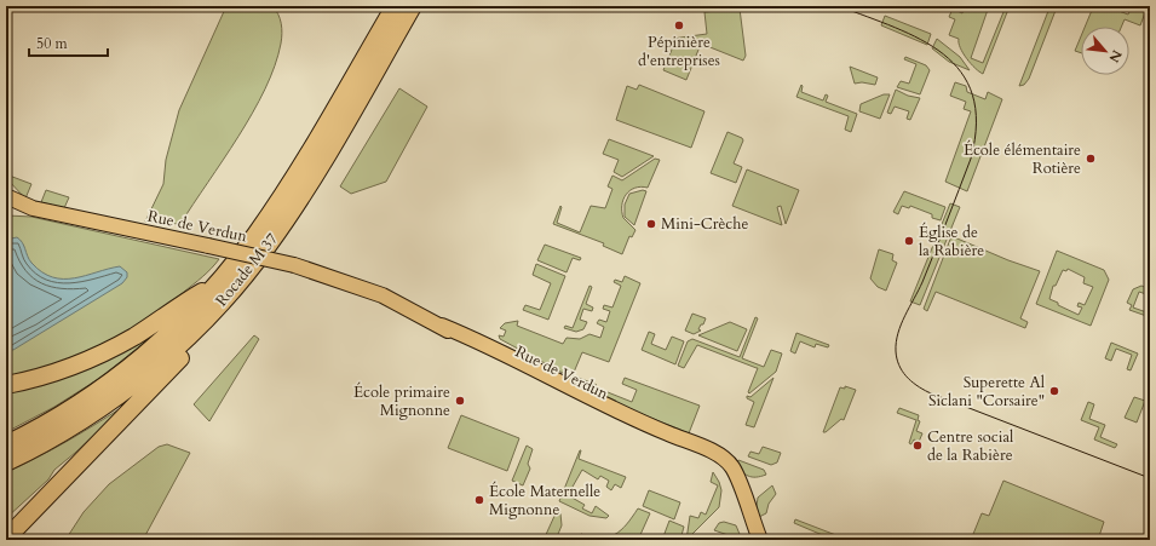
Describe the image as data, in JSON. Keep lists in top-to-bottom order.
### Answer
{
  "streets": {
    "highway": ["Rocade M 37"],
    "main road": ["Rue de Verdun"]
  },
  "places": [
    "Pépinière d'entreprises",
    "École élémentaire Rotière",
    "Mini-Crèche",
    "Église de la Rabière",
    "Superette Al Siclani \"Corsaire\"",
    "École primaire Mignonne",
    "Centre social de la Rabière",
    "École Maternelle Mignonne"
  ],
  "scale_bar": "50 m",
  "north": "bottom right"
}
